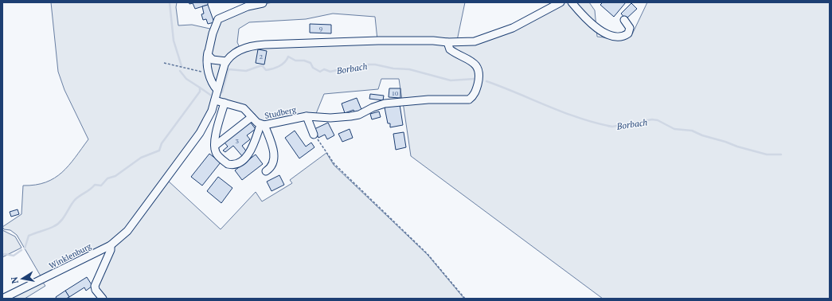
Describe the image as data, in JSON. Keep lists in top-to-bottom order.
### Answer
{
  "streets": {
    "street": ["Studberg", "Winklenburg"]
  },
  "crossings": [
    ["Studberg", "Winklenburg"]
  ],
  "water": ["Borbach"],
  "house_numbers": [
    "9",
    "2",
    "10",
    "3"
  ],
  "north": "left"
}
